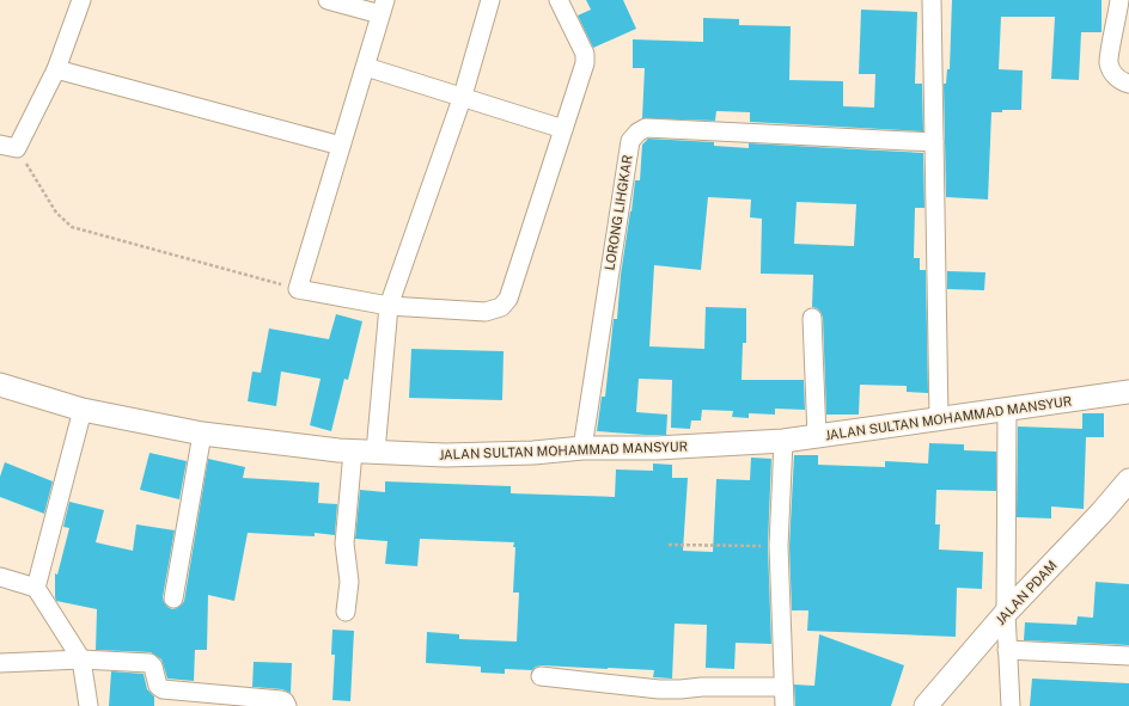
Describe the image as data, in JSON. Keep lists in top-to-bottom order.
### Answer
{
  "streets": {
    "street": ["LORONG LIHGKAR", "JALAN SULTAN MOHAMMAD MANSYUR", "JALAN PDAM"]
  },
  "crossings": [
    ["LORONG LIHGKAR", "JALAN SULTAN MOHAMMAD MANSYUR"]
  ]
}
